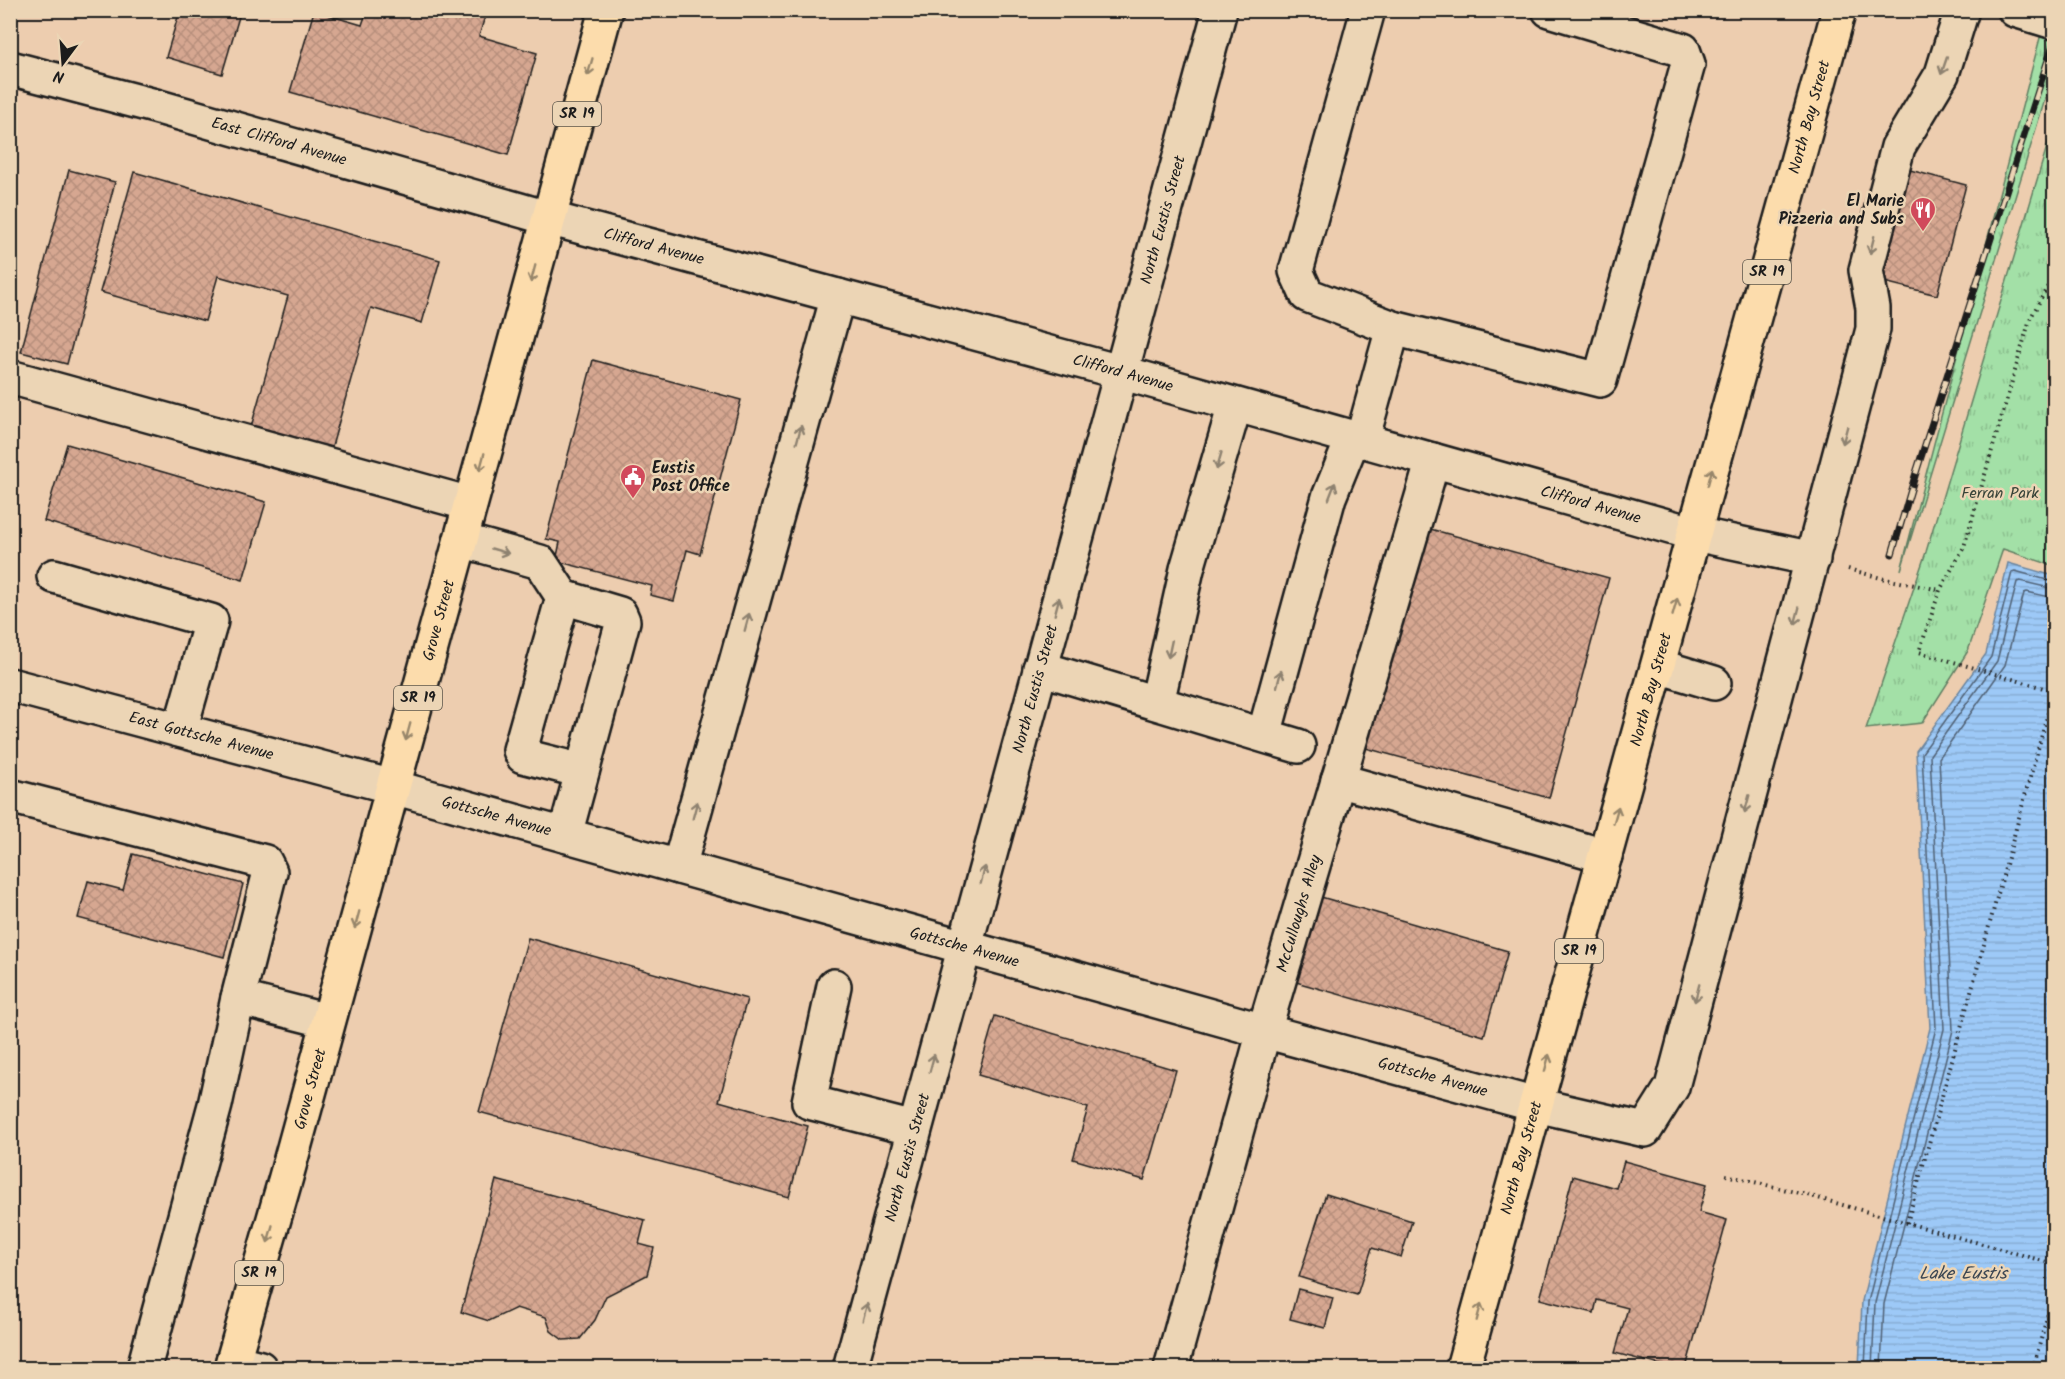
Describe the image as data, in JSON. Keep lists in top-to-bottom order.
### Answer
{
  "streets": {
    "main road": ["SR 19", "North Bay Street", "Grove Street"],
    "street": [
      "East Clifford Avenue",
      "North Eustis Street",
      "Clifford Avenue",
      "East Gottsche Avenue",
      "Gottsche Avenue",
      "McCulloughs Alley"
    ]
  },
  "crossings": [
    ["North Bay Street", "Clifford Avenue"],
    ["North Bay Street", "Gottsche Avenue"],
    ["East Clifford Avenue", "Clifford Avenue"],
    ["East Clifford Avenue", "Grove Street"],
    ["North Eustis Street", "Clifford Avenue"],
    ["North Eustis Street", "Gottsche Avenue"],
    ["Clifford Avenue", "Grove Street"],
    ["Clifford Avenue", "Gottsche Avenue"],
    ["Clifford Avenue", "McCulloughs Alley"],
    ["Grove Street", "East Gottsche Avenue"],
    ["Grove Street", "Gottsche Avenue"],
    ["East Gottsche Avenue", "Gottsche Avenue"],
    ["Gottsche Avenue", "McCulloughs Alley"]
  ],
  "one_way": ["North Bay Street", "Grove Street"],
  "water": ["Lake Eustis"],
  "parks": ["Ferran Park"],
  "places": {
    "restaurant": ["El Marie Pizzeria and Subs"],
    "public building": ["Eustis Post Office"]
  },
  "north": "bottom"
}
